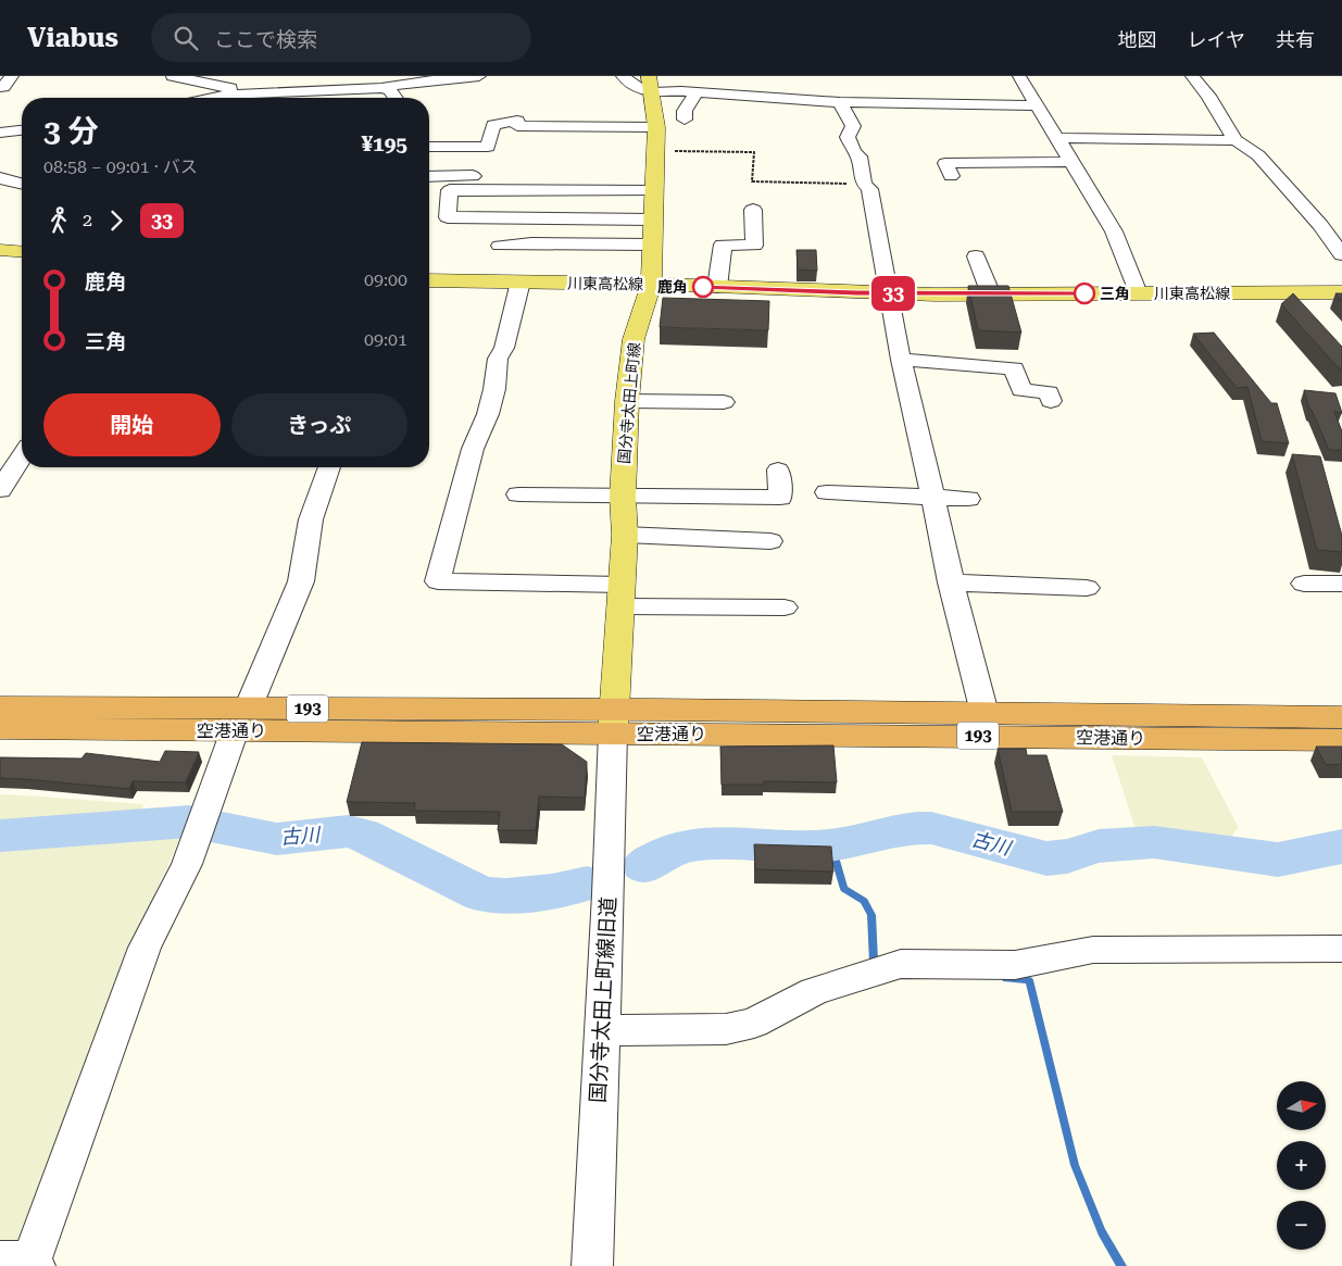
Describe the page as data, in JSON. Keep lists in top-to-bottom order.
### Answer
{
  "streets": {
    "highway": ["193", "空港通り"],
    "main road": ["川東高松線", "国分寺太田上町線"],
    "street": ["国分寺太田上町線旧道"]
  },
  "crossings": [
    ["川東高松線", "国分寺太田上町線"],
    ["国分寺太田上町線", "空港通り"],
    ["国分寺太田上町線", "国分寺太田上町線旧道"],
    ["空港通り", "国分寺太田上町線旧道"]
  ],
  "water": ["古川"],
  "places": ["鹿角", "三角"],
  "lines": ["bus line 33"],
  "north": "right",
  "page": {
    "header": "Viabus",
    "search": "ここで検索",
    "nav": ["地図", "レイヤ", "共有"],
    "on_map": "33",
    "heading": ["3 分", "08:58 – 09:01 · バス", "¥195"],
    "legs": ["2", "33"],
    "list": [
      {
        "name": "鹿角",
        "value": "09:00"
      },
      {
        "name": "三角",
        "value": "09:01"
      }
    ],
    "buttons": ["開始", "きっぷ"],
    "map_buttons": ["+", "−"]
  }
}
